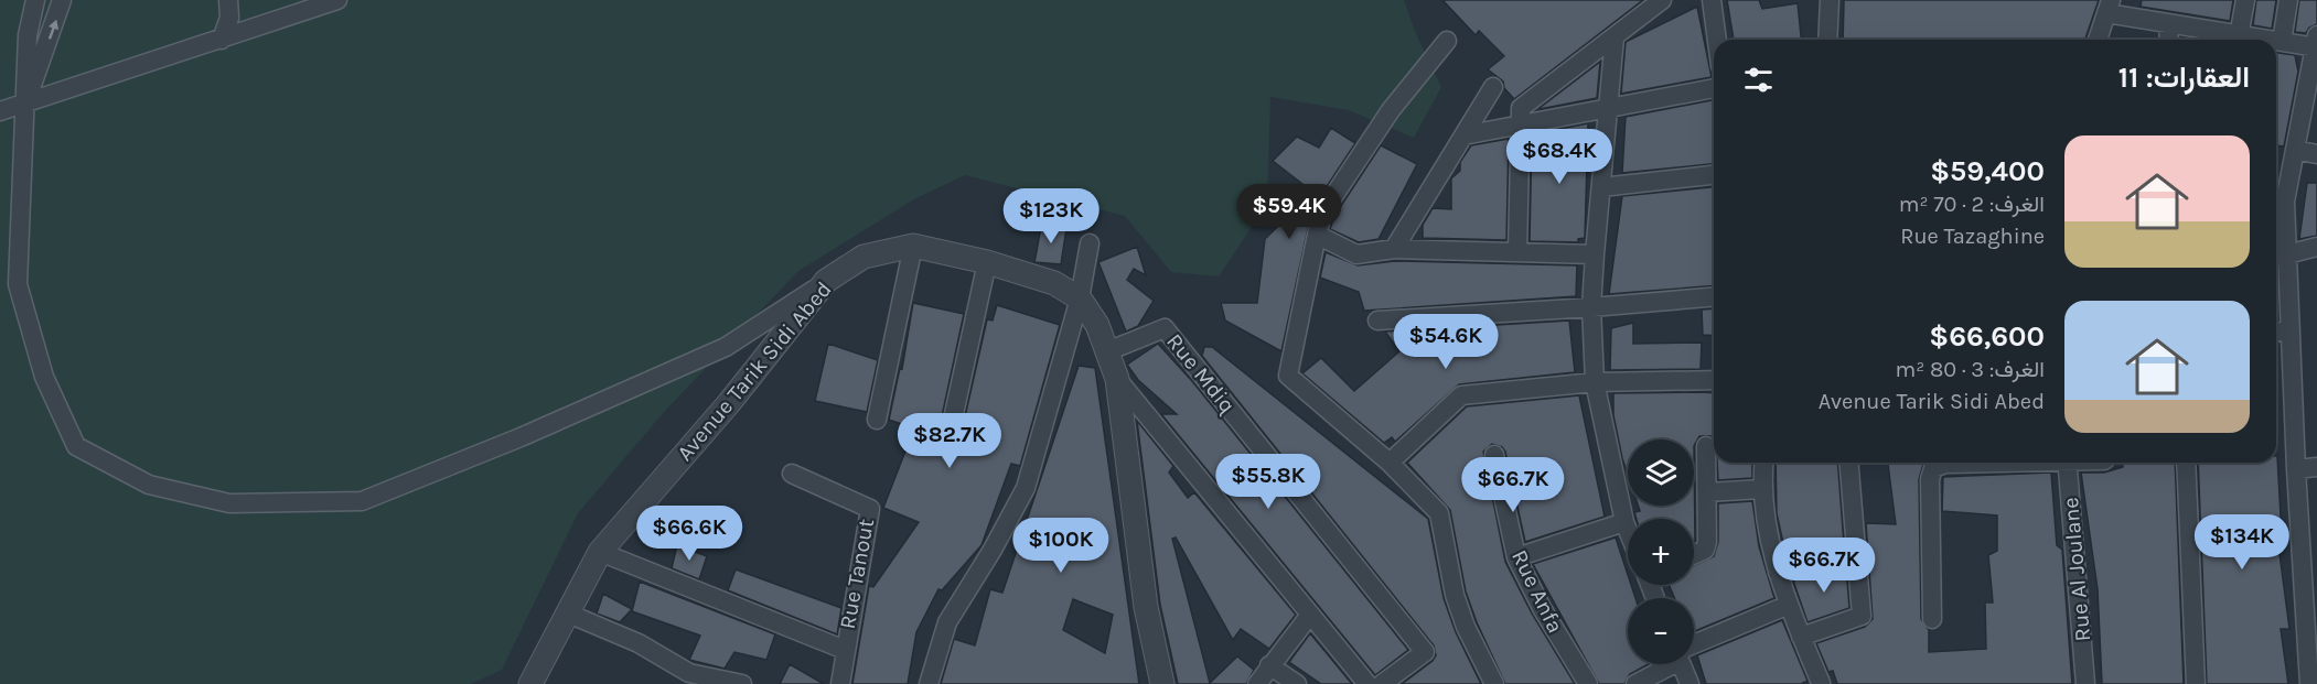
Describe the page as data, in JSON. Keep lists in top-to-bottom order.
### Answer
{
  "streets": {
    "street": [
      "Avenue Tarik Sidi Abed",
      "Rue Mdiq",
      "Rue Al Joulane",
      "Rue Tanout",
      "Rue Anfa"
    ]
  },
  "crossings": [
    ["Avenue Tarik Sidi Abed", "Rue Mdiq"]
  ],
  "page": {
    "heading": "العقارات: 11",
    "list": [
      {
        "name": "$59,400",
        "note": "الغرف: 2 · 70 m² · Rue Tazaghine"
      },
      {
        "name": "$66,600",
        "note": "الغرف: 3 · 80 m² · Avenue Tarik Sidi Abed"
      }
    ],
    "price": [
      "$68.4K",
      "$59.4K",
      "$123K",
      "$54.6K",
      "$82.7K",
      "$55.8K",
      "$66.7K",
      "$66.6K",
      "$134K",
      "$100K",
      "$66.7K"
    ],
    "map_buttons": ["+", "−"]
  }
}
